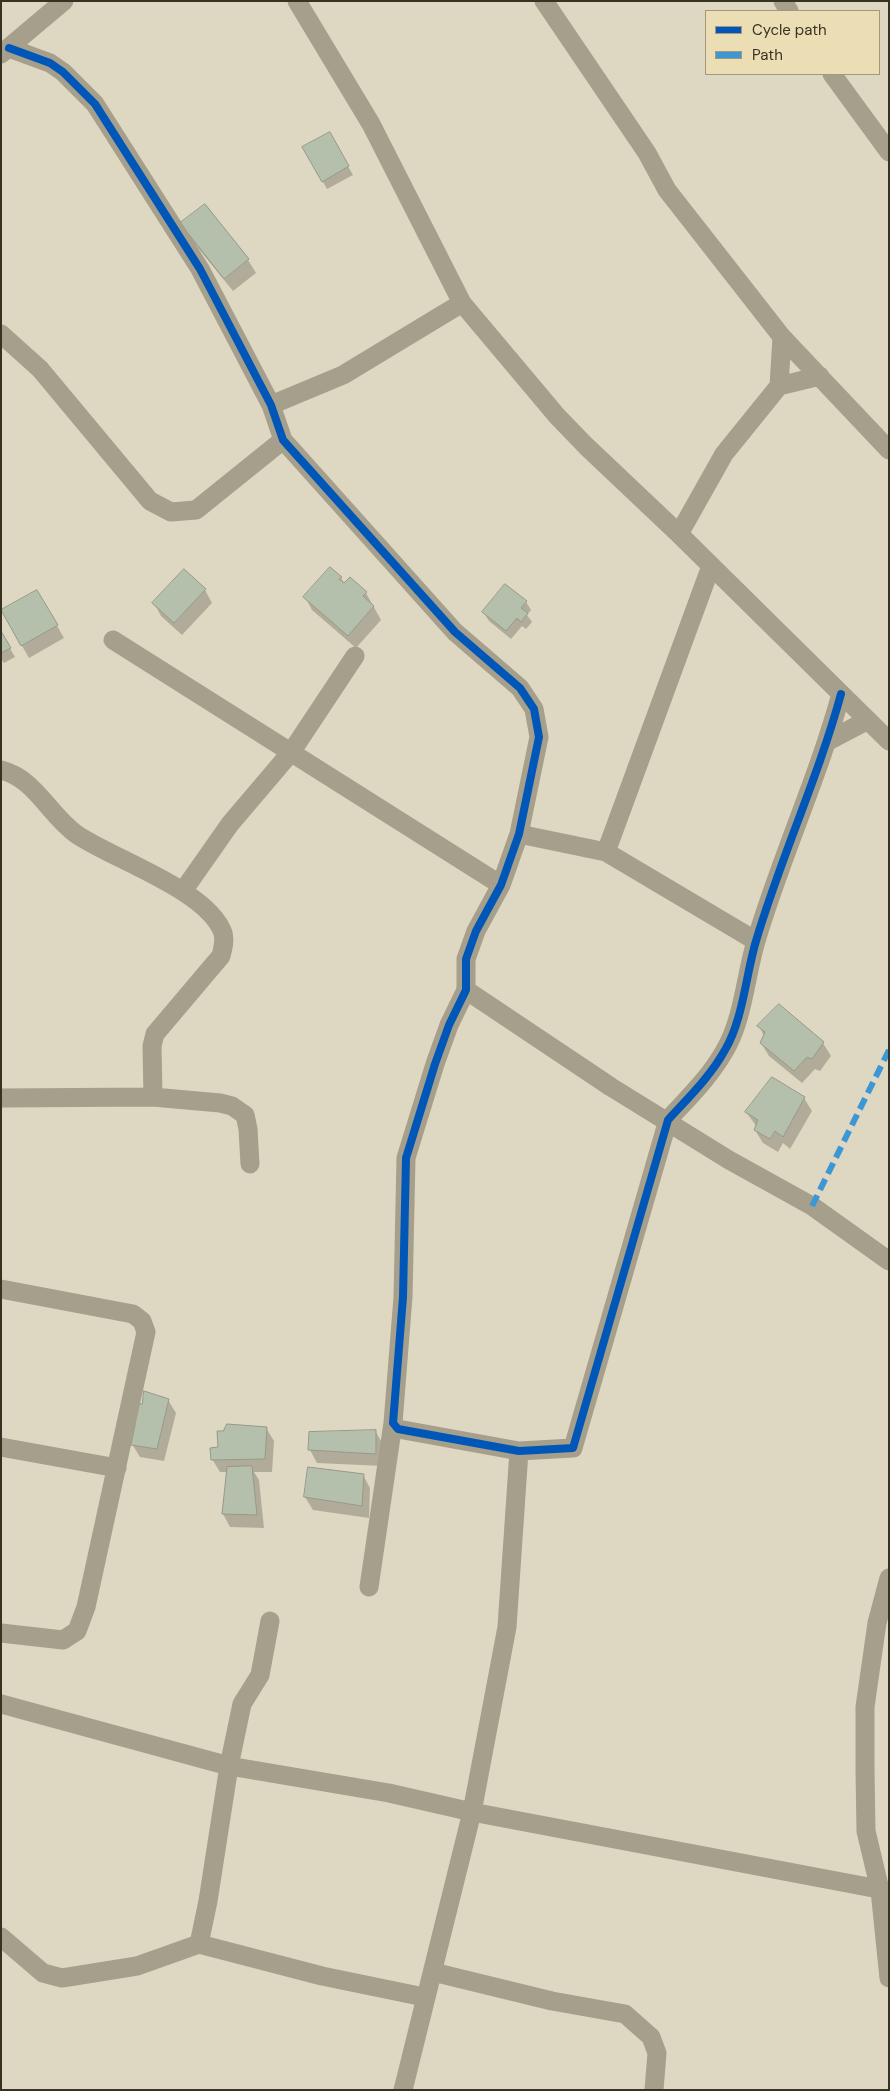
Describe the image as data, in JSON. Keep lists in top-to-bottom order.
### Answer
{
  "legend": ["Cycle path", "Path"]
}
